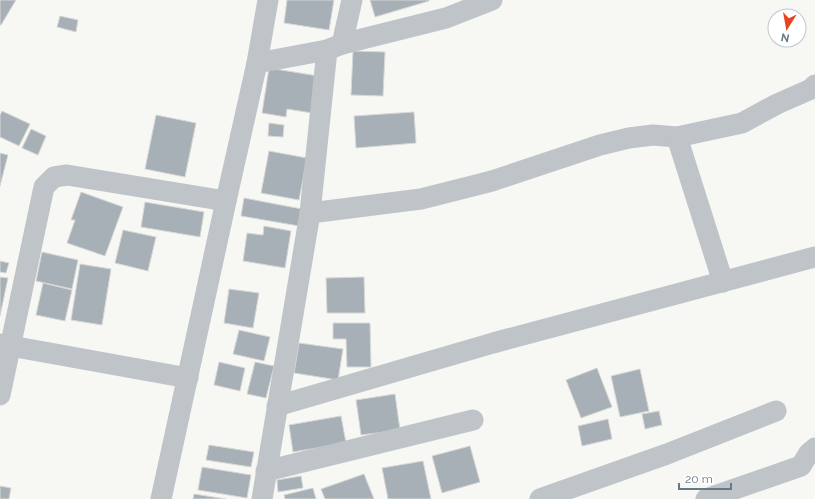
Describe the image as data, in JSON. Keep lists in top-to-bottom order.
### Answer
{
  "scale_bar": "20 m",
  "north": "bottom"
}
